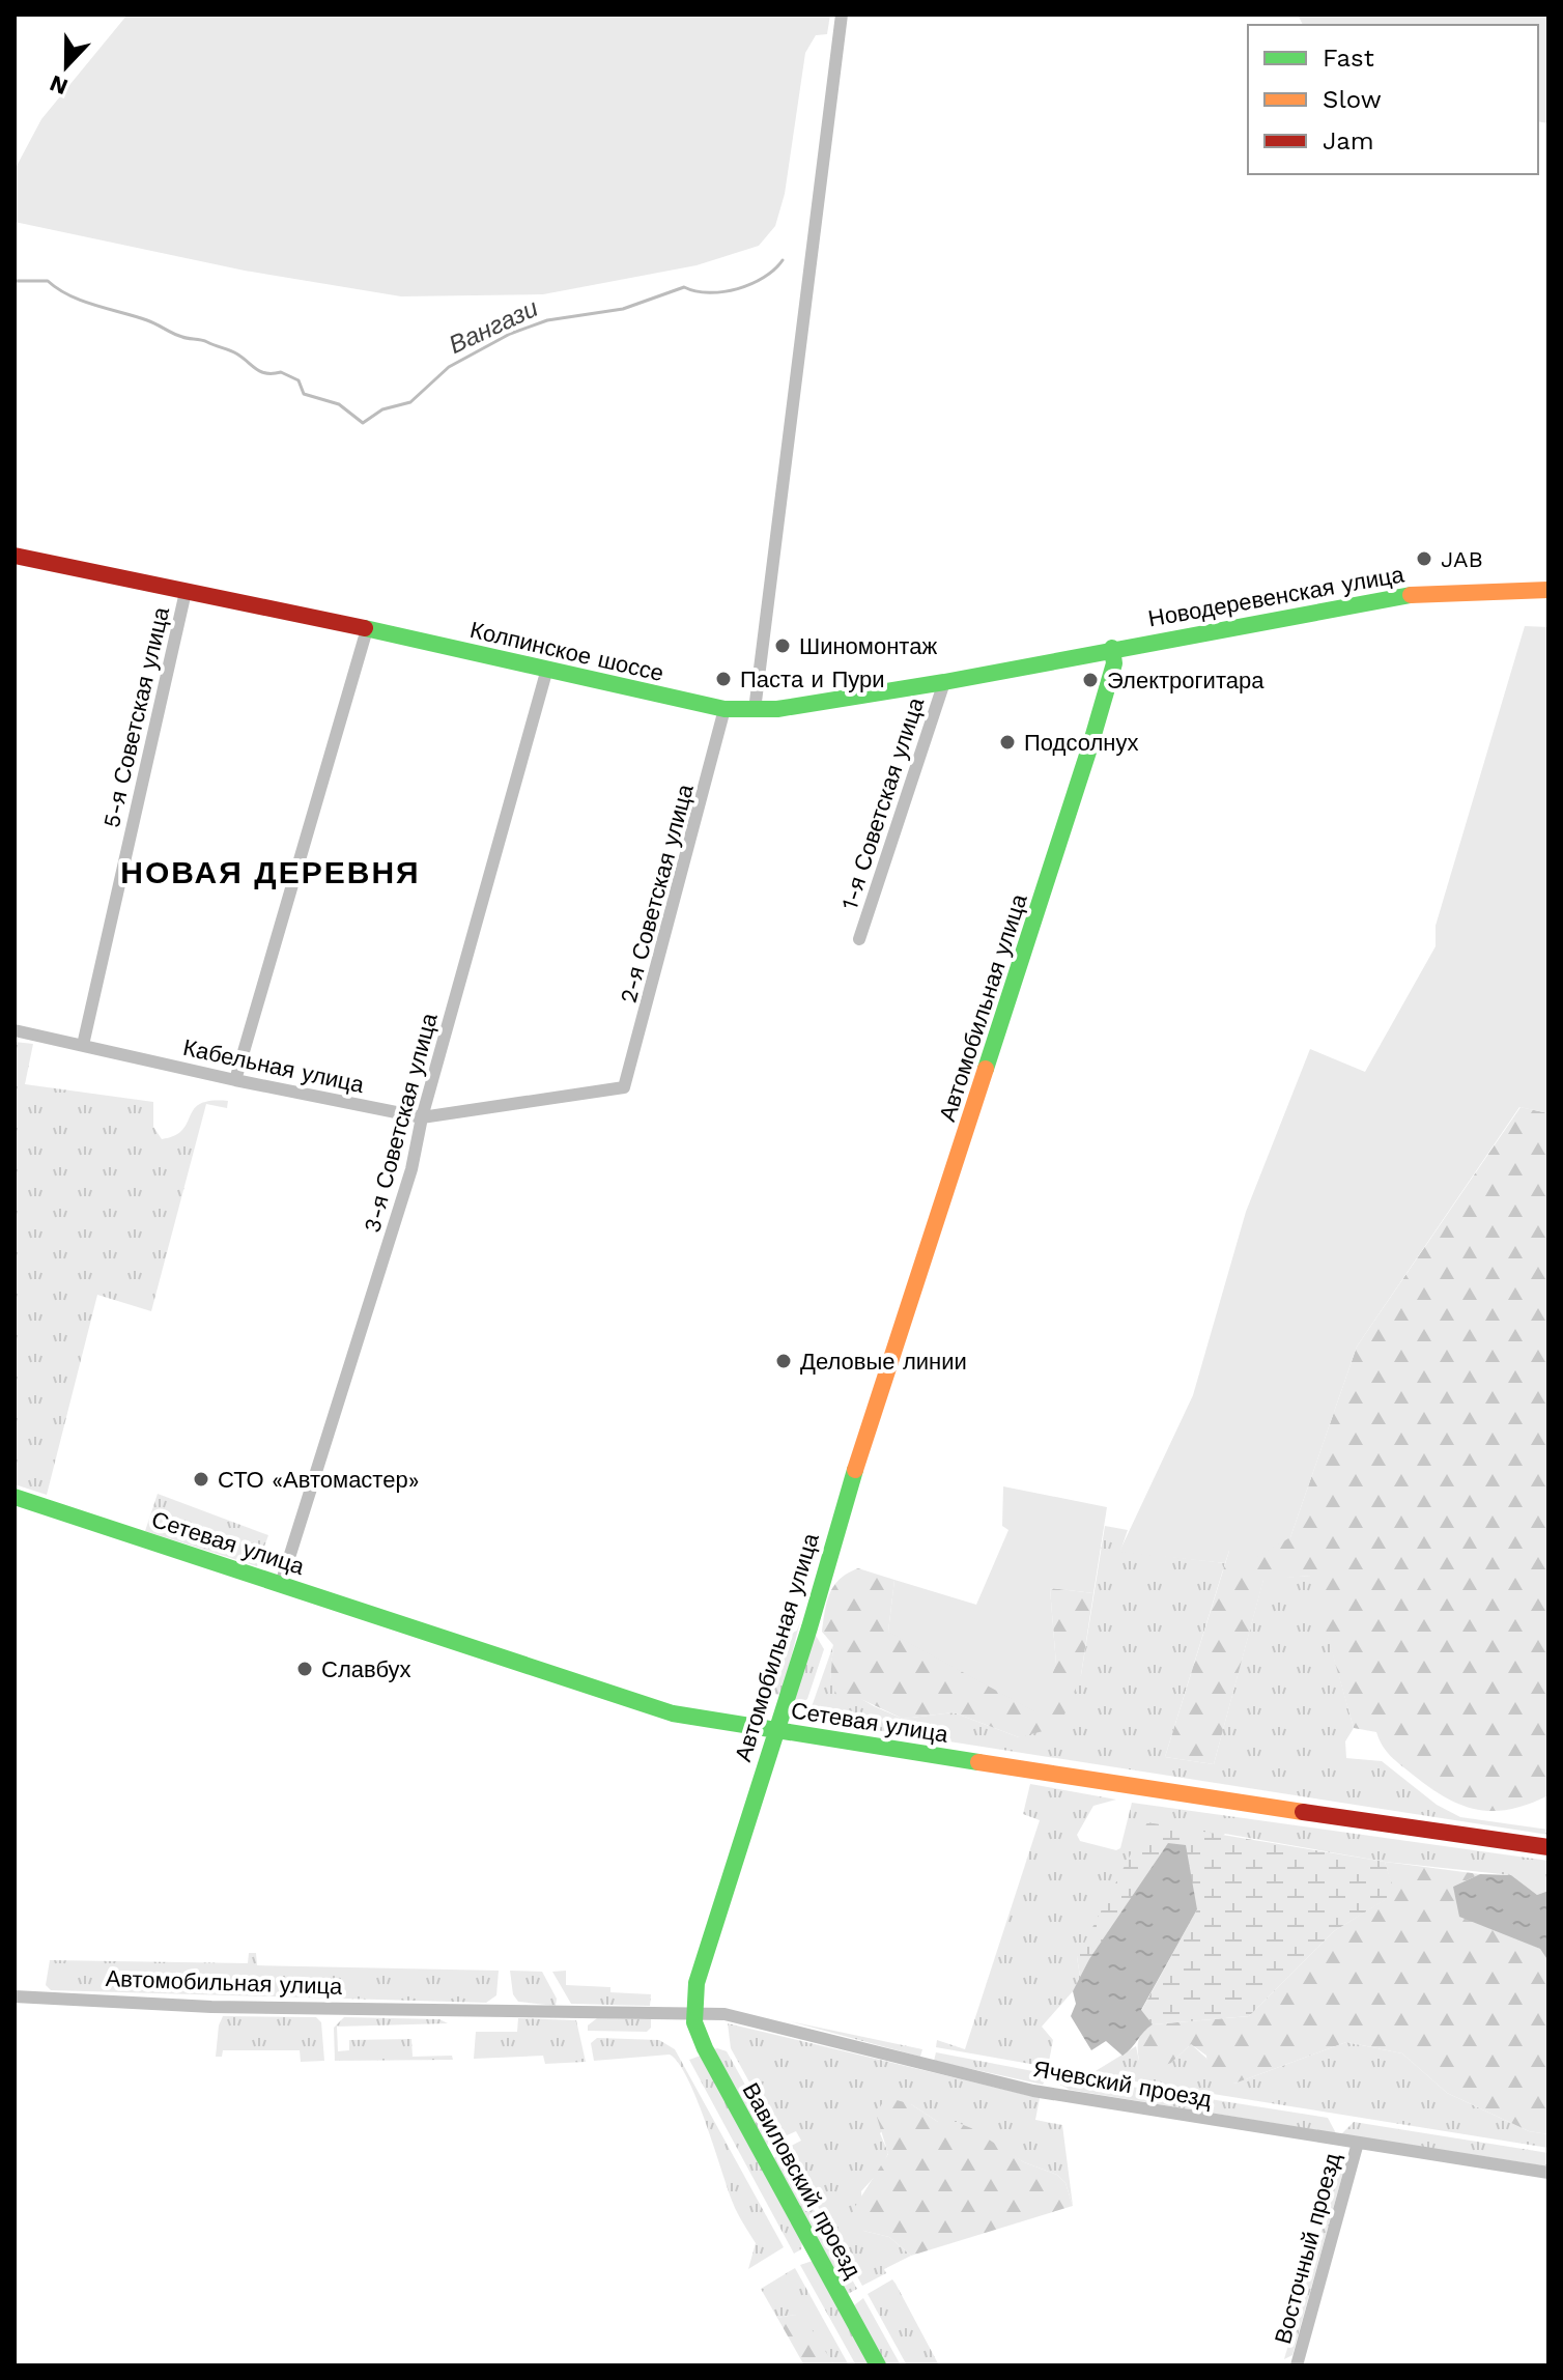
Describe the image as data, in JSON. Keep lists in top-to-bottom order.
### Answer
{
  "streets": {
    "street": [
      "Новодеревенская улица",
      "Колпинское шоссе",
      "5-я Советская улица",
      "1-я Советская улица",
      "2-я Советская улица",
      "Автомобильная улица",
      "Кабельная улица",
      "3-я Советская улица",
      "Сетевая улица",
      "Ячевский проезд",
      "Вавиловский проезд",
      "Восточный проезд"
    ]
  },
  "crossings": [
    ["Новодеревенская улица", "Колпинское шоссе"],
    ["Новодеревенская улица", "Автомобильная улица"],
    ["Колпинское шоссе", "5-я Советская улица"],
    ["Колпинское шоссе", "1-я Советская улица"],
    ["Колпинское шоссе", "2-я Советская улица"],
    ["Колпинское шоссе", "Автомобильная улица"],
    ["Колпинское шоссе", "3-я Советская улица"],
    ["5-я Советская улица", "Кабельная улица"],
    ["2-я Советская улица", "Кабельная улица"],
    ["Автомобильная улица", "Сетевая улица"],
    ["Автомобильная улица", "Ячевский проезд"],
    ["Автомобильная улица", "Вавиловский проезд"],
    ["Кабельная улица", "3-я Советская улица"],
    ["3-я Советская улица", "Сетевая улица"],
    ["Ячевский проезд", "Вавиловский проезд"],
    ["Ячевский проезд", "Восточный проезд"]
  ],
  "districts": ["НОВАЯ ДЕРЕВНЯ"],
  "water": ["Вангази"],
  "places": [
    "JAB",
    "Шиномонтаж",
    "Паста и Пури",
    "Электрогитара",
    "Подсолнух",
    "Деловые линии",
    "СТО «Автомастер»",
    "Славбух"
  ],
  "legend": ["Fast", "Slow", "Jam"],
  "north": "bottom"
}
